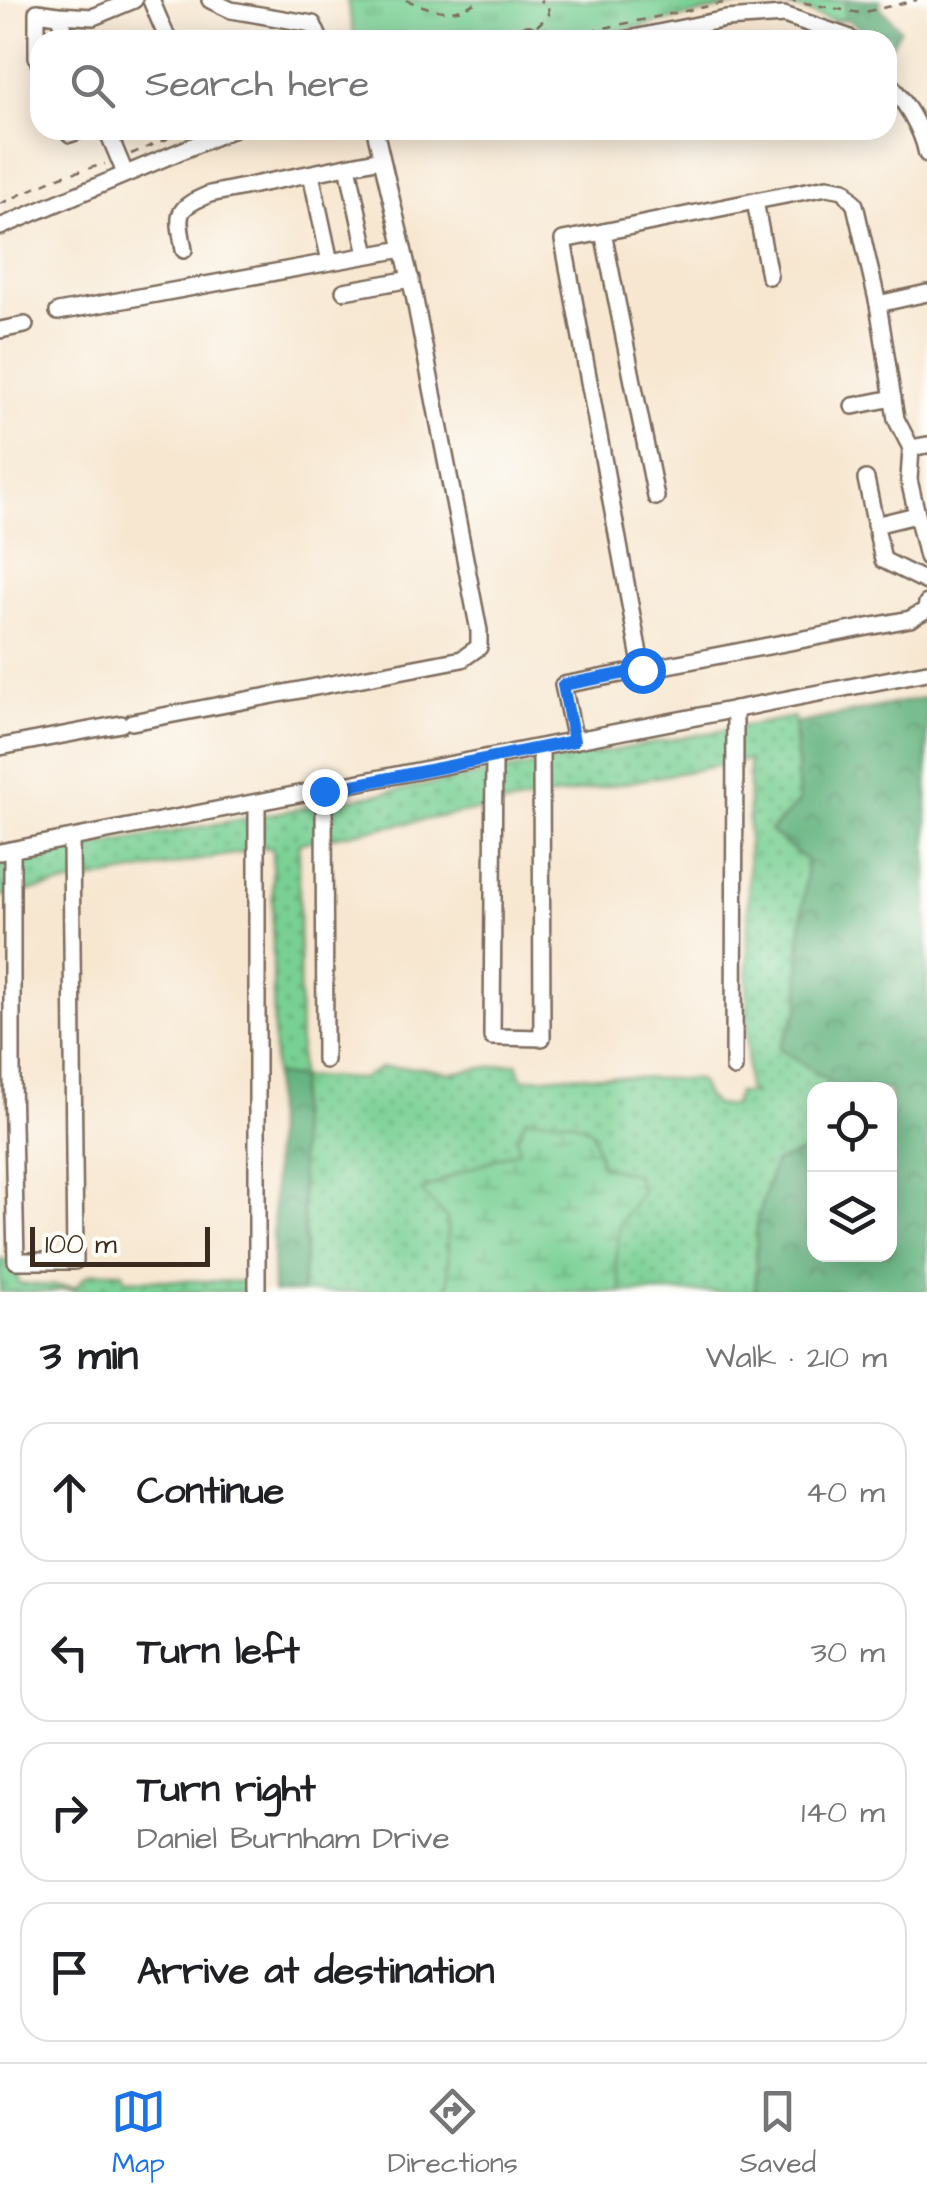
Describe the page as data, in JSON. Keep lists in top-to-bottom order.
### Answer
{
  "scale_bar": "100 m",
  "page": {
    "search": "Search here",
    "scale": "100 m",
    "heading": ["3 min", "Walk · 210 m"],
    "list": [
      ["Continue", "40 m"],
      ["Turn left", "30 m"],
      ["Turn right", "Daniel Burnham Drive", "140 m"],
      "Arrive at destination"
    ],
    "nav": ["Map", "Directions", "Saved"]
  }
}
